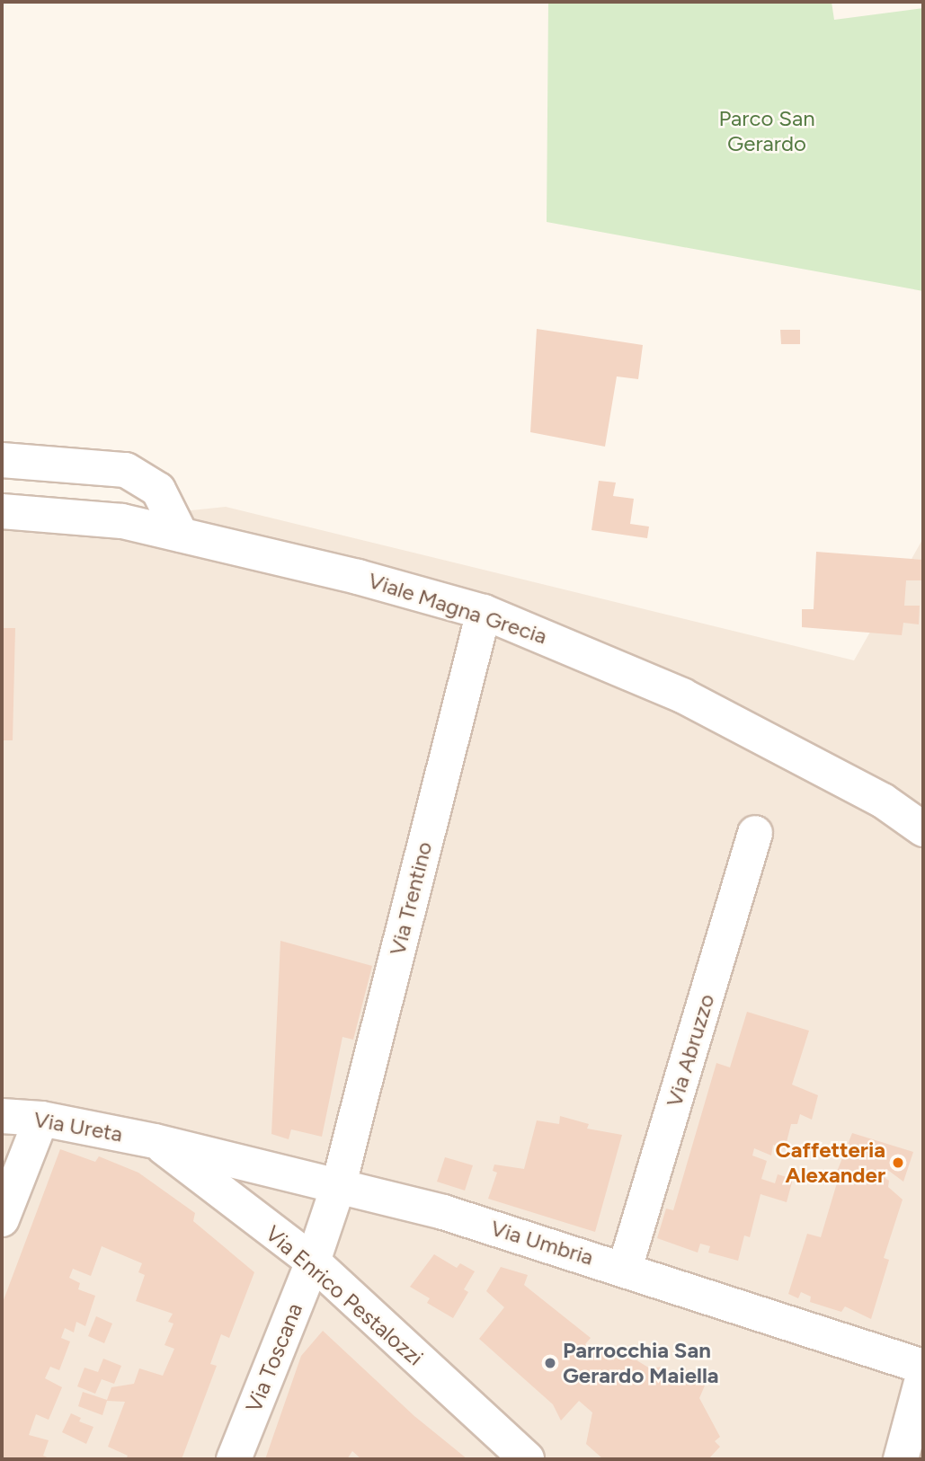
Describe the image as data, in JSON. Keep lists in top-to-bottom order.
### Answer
{
  "streets": {
    "street": [
      "Viale Magna Grecia",
      "Via Trentino",
      "Via Abruzzo",
      "Via Ureta",
      "Via Umbria",
      "Via Enrico Pestalozzi",
      "Via Toscana"
    ]
  },
  "crossings": [
    ["Viale Magna Grecia", "Via Trentino"],
    ["Via Trentino", "Via Umbria"],
    ["Via Trentino", "Via Toscana"],
    ["Via Abruzzo", "Via Umbria"],
    ["Via Ureta", "Via Umbria"],
    ["Via Ureta", "Via Enrico Pestalozzi"],
    ["Via Umbria", "Via Enrico Pestalozzi"],
    ["Via Umbria", "Via Toscana"],
    ["Via Enrico Pestalozzi", "Via Toscana"]
  ],
  "parks": ["Parco San Gerardo"],
  "places": ["Caffetteria Alexander", "Parrocchia San Gerardo Maiella"]
}
